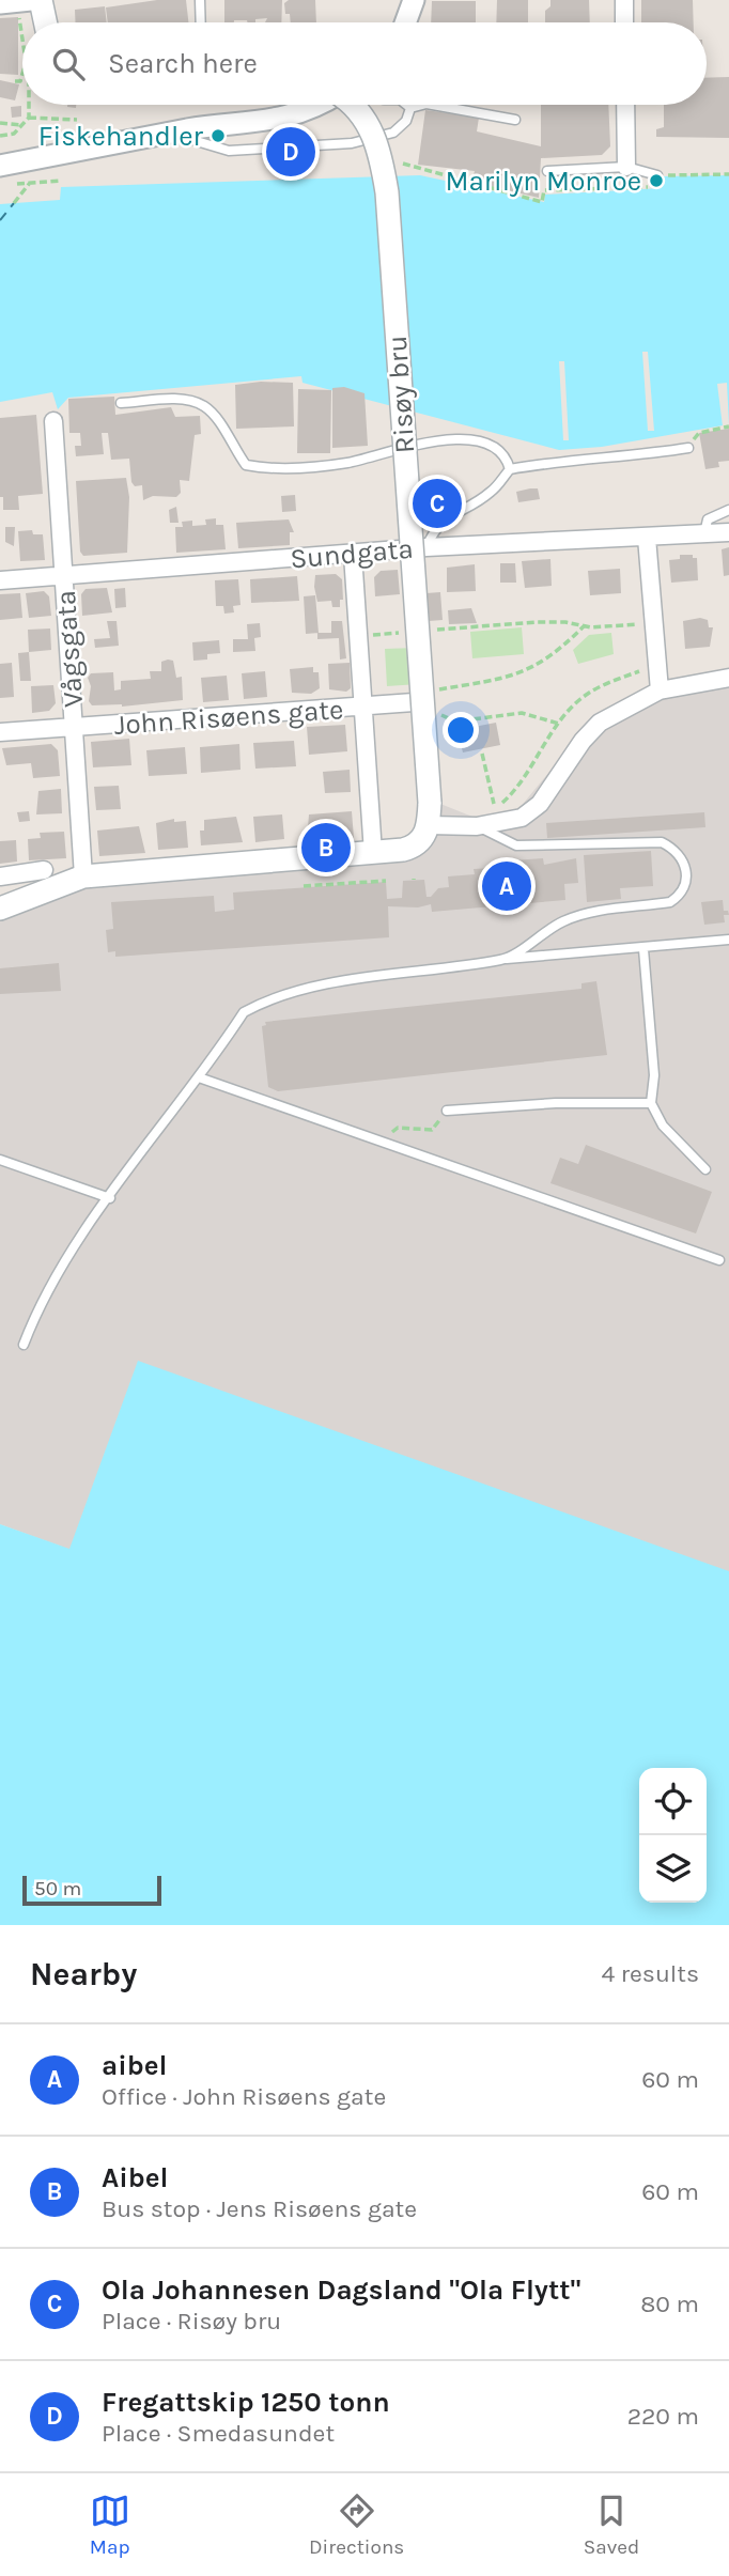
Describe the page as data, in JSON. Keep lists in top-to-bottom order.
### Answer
{
  "streets": {
    "main road": ["Risøy bru"],
    "street": ["Sundgata", "Vågsgata", "John Risøens gate"]
  },
  "crossings": [
    ["Sundgata", "Vågsgata"],
    ["Vågsgata", "John Risøens gate"]
  ],
  "places": ["Fiskehandler", "Marilyn Monroe"],
  "scale_bar": "50 m",
  "page": {
    "search": "Search here",
    "pins": [
      "D",
      "C",
      "B",
      "A"
    ],
    "scale": "50 m",
    "heading": ["Nearby", "4 results"],
    "list": [
      {
        "mark": "A",
        "name": "aibel",
        "note": "Office · John Risøens gate",
        "value": "60 m"
      },
      {
        "mark": "B",
        "name": "Aibel",
        "note": "Bus stop · Jens Risøens gate",
        "value": "60 m"
      },
      {
        "mark": "C",
        "name": "Ola Johannesen Dagsland \"Ola Flytt\"",
        "note": "Place · Risøy bru",
        "value": "80 m"
      },
      {
        "mark": "D",
        "name": "Fregattskip 1250 tonn",
        "note": "Place · Smedasundet",
        "value": "220 m"
      }
    ],
    "nav": ["Map", "Directions", "Saved"]
  }
}
